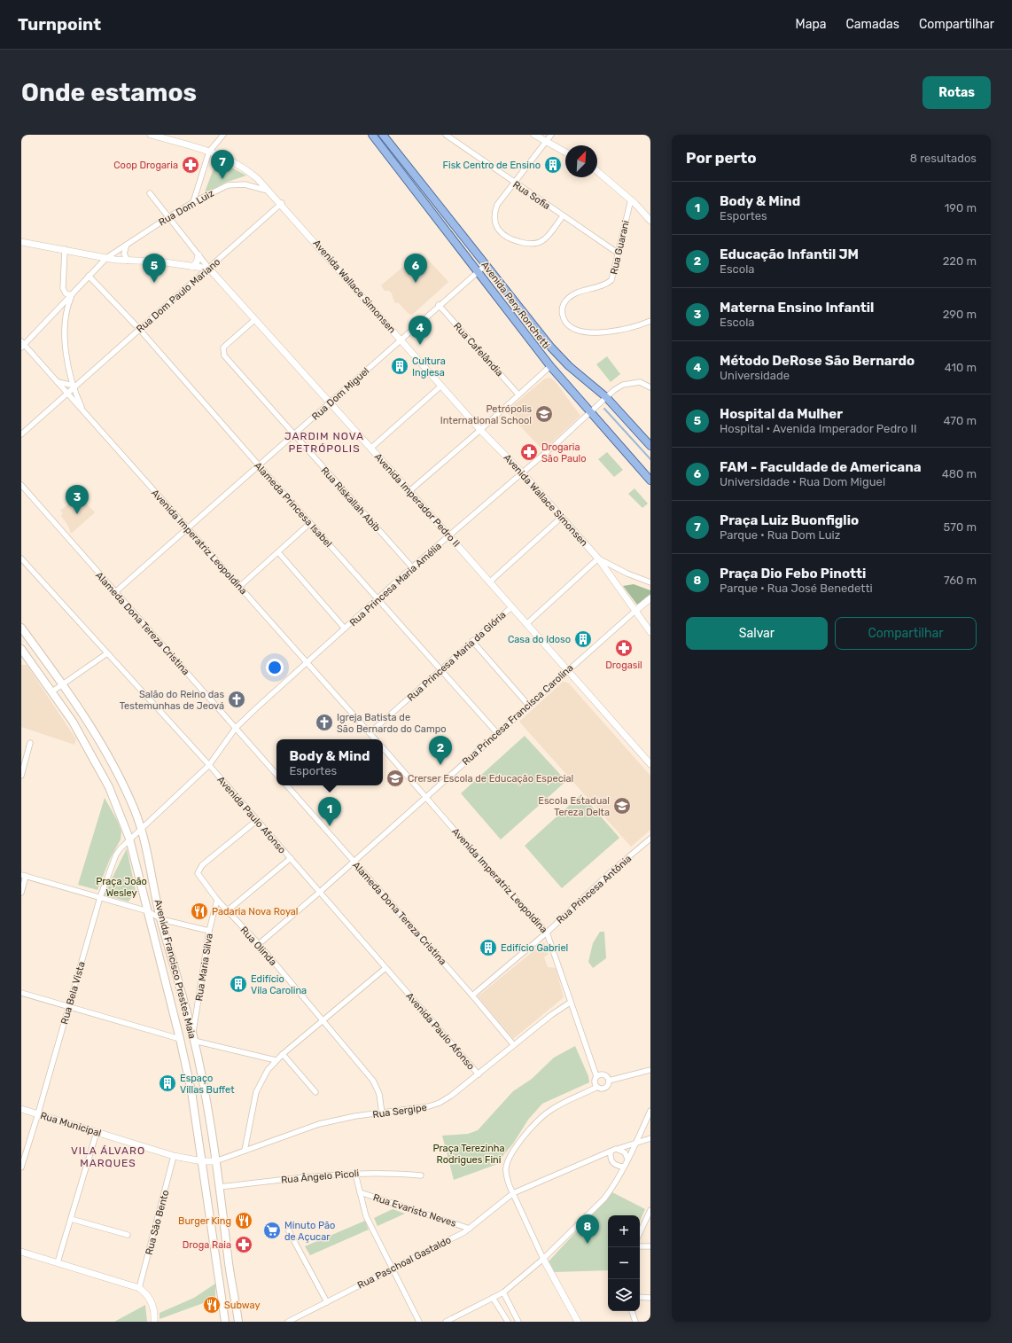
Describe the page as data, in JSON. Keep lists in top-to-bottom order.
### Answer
{
  "streets": {
    "main road": ["Avenida Pery Ronchetti", "Avenida Francisco Prestes Maia"],
    "street": [
      "Rua Sofia",
      "Rua Dom Luiz",
      "Rua Guarani",
      "Avenida Wallace Simonsen",
      "Rua Dom Paulo Mariano",
      "Rua Cafelândia",
      "Rua Dom Miguel",
      "Rua Riskallah Abib",
      "Avenida Imperador Pedro II",
      "Alameda Princesa Isabel",
      "Avenida Imperatriz Leopoldina",
      "Rua Princesa Maria Amélia",
      "Alameda Dona Tereza Cristina",
      "Rua Princesa Maria da Glória",
      "Rua Princesa Francisca Carolina",
      "Avenida Paulo Afonso",
      "Rua Princesa Antônia",
      "Rua Olinda",
      "Rua Maria Silva",
      "Rua Bela Vista",
      "Rua Sergipe",
      "Rua Municipal",
      "Rua Ângelo Picoli",
      "Rua Evaristo Neves",
      "Rua São Bento",
      "Rua Paschoal Gastaldo"
    ]
  },
  "crossings": [
    ["Rua Sofia", "Rua Guarani"],
    ["Rua Dom Luiz", "Avenida Wallace Simonsen"],
    ["Rua Dom Luiz", "Alameda Princesa Isabel"],
    ["Rua Dom Luiz", "Avenida Imperatriz Leopoldina"],
    ["Avenida Wallace Simonsen", "Rua Dom Paulo Mariano"],
    ["Avenida Wallace Simonsen", "Rua Dom Miguel"],
    ["Avenida Wallace Simonsen", "Rua Princesa Maria Amélia"],
    ["Avenida Wallace Simonsen", "Rua Princesa Francisca Carolina"],
    ["Rua Dom Paulo Mariano", "Avenida Imperador Pedro II"],
    ["Rua Dom Paulo Mariano", "Alameda Princesa Isabel"],
    ["Rua Dom Paulo Mariano", "Avenida Imperatriz Leopoldina"],
    ["Avenida Pery Ronchetti", "Rua Dom Miguel"],
    ["Avenida Pery Ronchetti", "Rua Princesa Maria Amélia"],
    ["Rua Cafelândia", "Rua Dom Miguel"],
    ["Rua Dom Miguel", "Rua Riskallah Abib"],
    ["Rua Dom Miguel", "Avenida Imperador Pedro II"],
    ["Rua Dom Miguel", "Alameda Princesa Isabel"],
    ["Rua Dom Miguel", "Avenida Imperatriz Leopoldina"],
    ["Rua Dom Miguel", "Alameda Dona Tereza Cristina"],
    ["Rua Riskallah Abib", "Avenida Imperador Pedro II"],
    ["Rua Riskallah Abib", "Rua Princesa Maria Amélia"],
    ["Avenida Imperador Pedro II", "Rua Princesa Maria Amélia"],
    ["Avenida Imperador Pedro II", "Rua Princesa Maria da Glória"],
    ["Avenida Imperador Pedro II", "Rua Princesa Francisca Carolina"],
    ["Alameda Princesa Isabel", "Rua Princesa Maria Amélia"],
    ["Alameda Princesa Isabel", "Rua Princesa Maria da Glória"],
    ["Alameda Princesa Isabel", "Rua Princesa Francisca Carolina"],
    ["Avenida Imperatriz Leopoldina", "Rua Princesa Maria Amélia"],
    ["Avenida Imperatriz Leopoldina", "Rua Princesa Maria da Glória"],
    ["Avenida Imperatriz Leopoldina", "Rua Princesa Francisca Carolina"],
    ["Avenida Imperatriz Leopoldina", "Rua Princesa Antônia"],
    ["Avenida Imperatriz Leopoldina", "Rua Sergipe"],
    ["Rua Princesa Maria Amélia", "Alameda Dona Tereza Cristina"],
    ["Rua Princesa Maria Amélia", "Avenida Paulo Afonso"],
    ["Rua Princesa Maria Amélia", "Avenida Francisco Prestes Maia"],
    ["Rua Princesa Maria Amélia", "Rua Bela Vista"],
    ["Alameda Dona Tereza Cristina", "Rua Princesa Francisca Carolina"],
    ["Alameda Dona Tereza Cristina", "Rua Princesa Antônia"],
    ["Alameda Dona Tereza Cristina", "Rua Sergipe"],
    ["Rua Princesa Francisca Carolina", "Avenida Paulo Afonso"],
    ["Rua Princesa Francisca Carolina", "Rua Olinda"],
    ["Avenida Paulo Afonso", "Rua Olinda"],
    ["Avenida Paulo Afonso", "Rua Sergipe"],
    ["Rua Olinda", "Rua Maria Silva"],
    ["Rua Olinda", "Rua Sergipe"],
    ["Rua Maria Silva", "Avenida Francisco Prestes Maia"],
    ["Avenida Francisco Prestes Maia", "Rua Bela Vista"],
    ["Avenida Francisco Prestes Maia", "Rua Sergipe"],
    ["Avenida Francisco Prestes Maia", "Rua Municipal"],
    ["Avenida Francisco Prestes Maia", "Rua Ângelo Picoli"],
    ["Rua Bela Vista", "Rua Municipal"],
    ["Rua Sergipe", "Rua Municipal"],
    ["Rua Municipal", "Rua São Bento"],
    ["Rua Evaristo Neves", "Rua Paschoal Gastaldo"]
  ],
  "districts": ["JARDIM NOVA PETRÓPOLIS", "VILA ÁLVARO MARQUES"],
  "parks": ["Praça João Wesley", "Praça Terezinha Rodrigues Fini"],
  "places": {
    "pharmacy": [
      "Coop Drogaria",
      "Drogaria São Paulo",
      "Drogasil",
      "Droga Raia"
    ],
    "building": [
      "Fisk Centro de Ensino",
      "Cultura Inglesa",
      "Casa do Idoso",
      "Edifício Gabriel",
      "Edifício Vila Carolina",
      "Espaço Villas Buffet"
    ],
    "school or university": ["Petrópolis International School", "Crerser Escola de Educação Especial", "Escola Estadual Tereza Delta"],
    "church": ["Salão do Reino das Testemunhas de Jeová", "Igreja Batista de São Bernardo do Campo"],
    "restaurant": ["Padaria Nova Royal", "Burger King", "Subway"],
    "supermarket": ["Minuto Pão de Açucar"]
  },
  "north": "top right",
  "page": {
    "header": "Turnpoint",
    "nav": ["Mapa", "Camadas", "Compartilhar"],
    "buttons": [
      "Rotas",
      ["Salvar", "Compartilhar"]
    ],
    "title": "Onde estamos",
    "heading": ["Por perto", "8 resultados"],
    "pins": [
      "7",
      "5",
      "6",
      "4",
      "3",
      "2",
      "1",
      "8"
    ],
    "list": [
      {
        "mark": "1",
        "name": "Body & Mind",
        "note": "Esportes",
        "value": "190 m"
      },
      {
        "mark": "2",
        "name": "Educação Infantil JM",
        "note": "Escola",
        "value": "220 m"
      },
      {
        "mark": "3",
        "name": "Materna Ensino Infantil",
        "note": "Escola",
        "value": "290 m"
      },
      {
        "mark": "4",
        "name": "Método DeRose São Bernardo",
        "note": "Universidade",
        "value": "410 m"
      },
      {
        "mark": "5",
        "name": "Hospital da Mulher",
        "note": "Hospital · Avenida Imperador Pedro II",
        "value": "470 m"
      },
      {
        "mark": "6",
        "name": "FAM - Faculdade de Americana",
        "note": "Universidade · Rua Dom Miguel",
        "value": "480 m"
      },
      {
        "mark": "7",
        "name": "Praça Luiz Buonfiglio",
        "note": "Parque · Rua Dom Luiz",
        "value": "570 m"
      },
      {
        "mark": "8",
        "name": "Praça Dio Febo Pinotti",
        "note": "Parque · Rua José Benedetti",
        "value": "760 m"
      }
    ],
    "popup": ["Body & Mind", "Esportes"],
    "map_buttons": ["+", "−"]
  }
}
